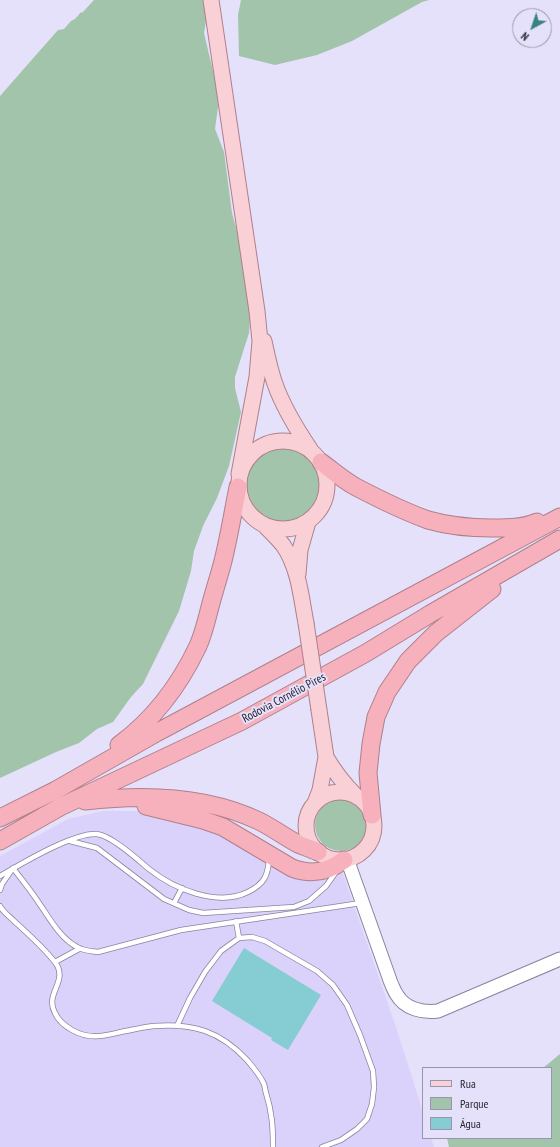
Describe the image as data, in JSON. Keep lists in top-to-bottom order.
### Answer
{
  "streets": {
    "highway": ["Rodovia Cornélio Pires"]
  },
  "legend": ["Rua", "Parque", "Água"],
  "north": "bottom left"
}
